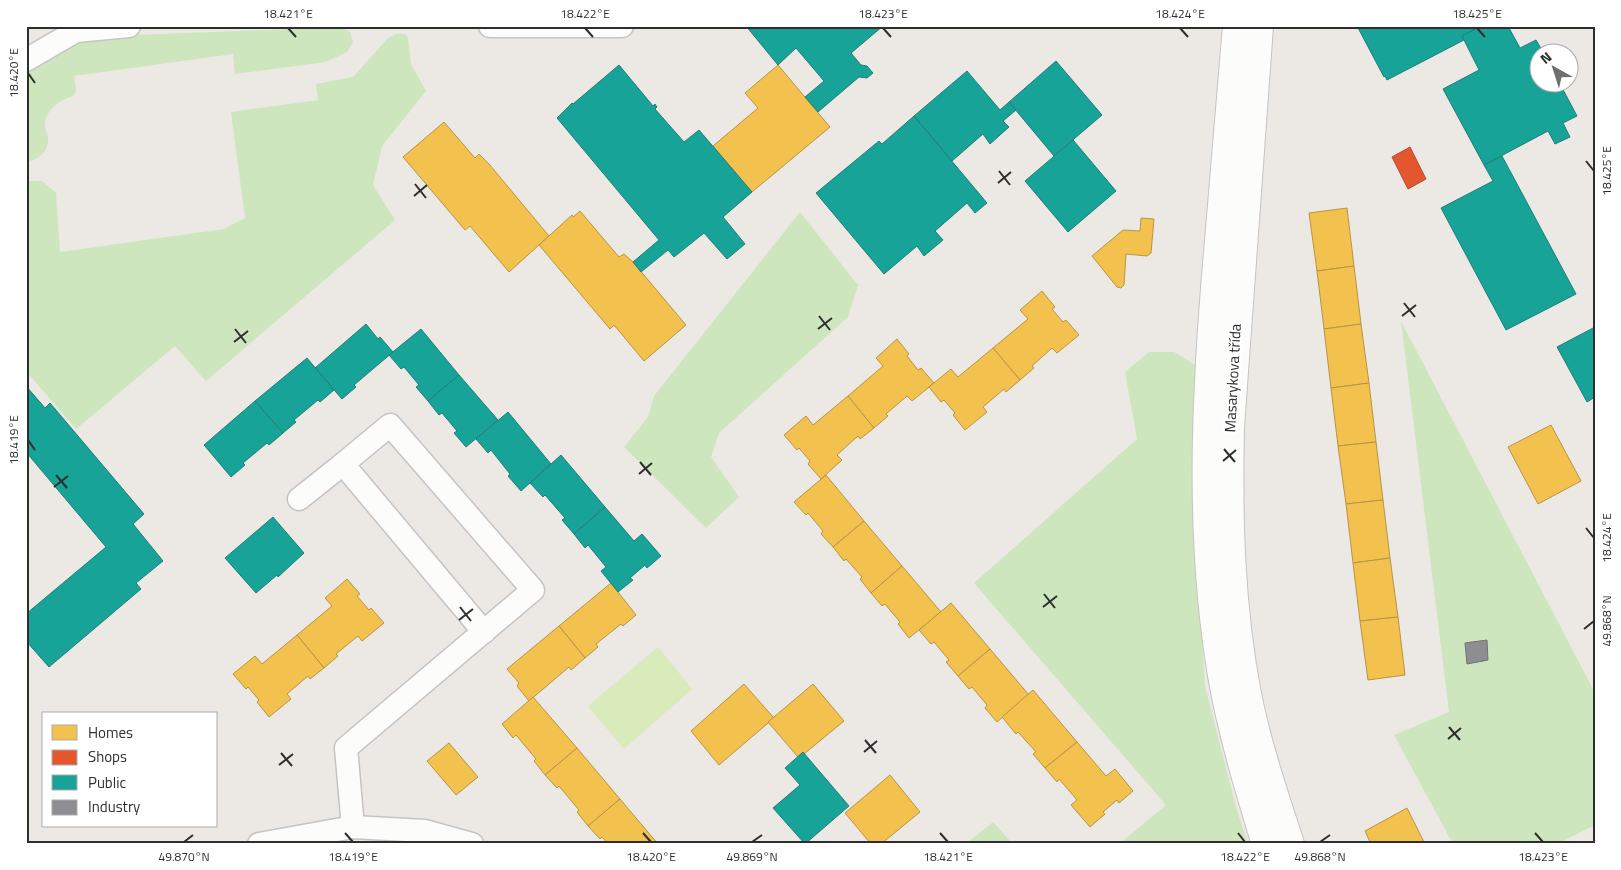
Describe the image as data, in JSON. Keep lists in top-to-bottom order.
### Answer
{
  "streets": {
    "street": ["Masarykova třída"]
  },
  "legend": [
    "Homes",
    "Shops",
    "Public",
    "Industry"
  ],
  "north": "top left",
  "coordinates": [
    "18.421°E",
    "18.422°E",
    "18.423°E",
    "18.424°E",
    "18.425°E",
    "18.420°E",
    "18.419°E",
    "49.868°N",
    "49.870°N",
    "49.869°N"
  ]
}
